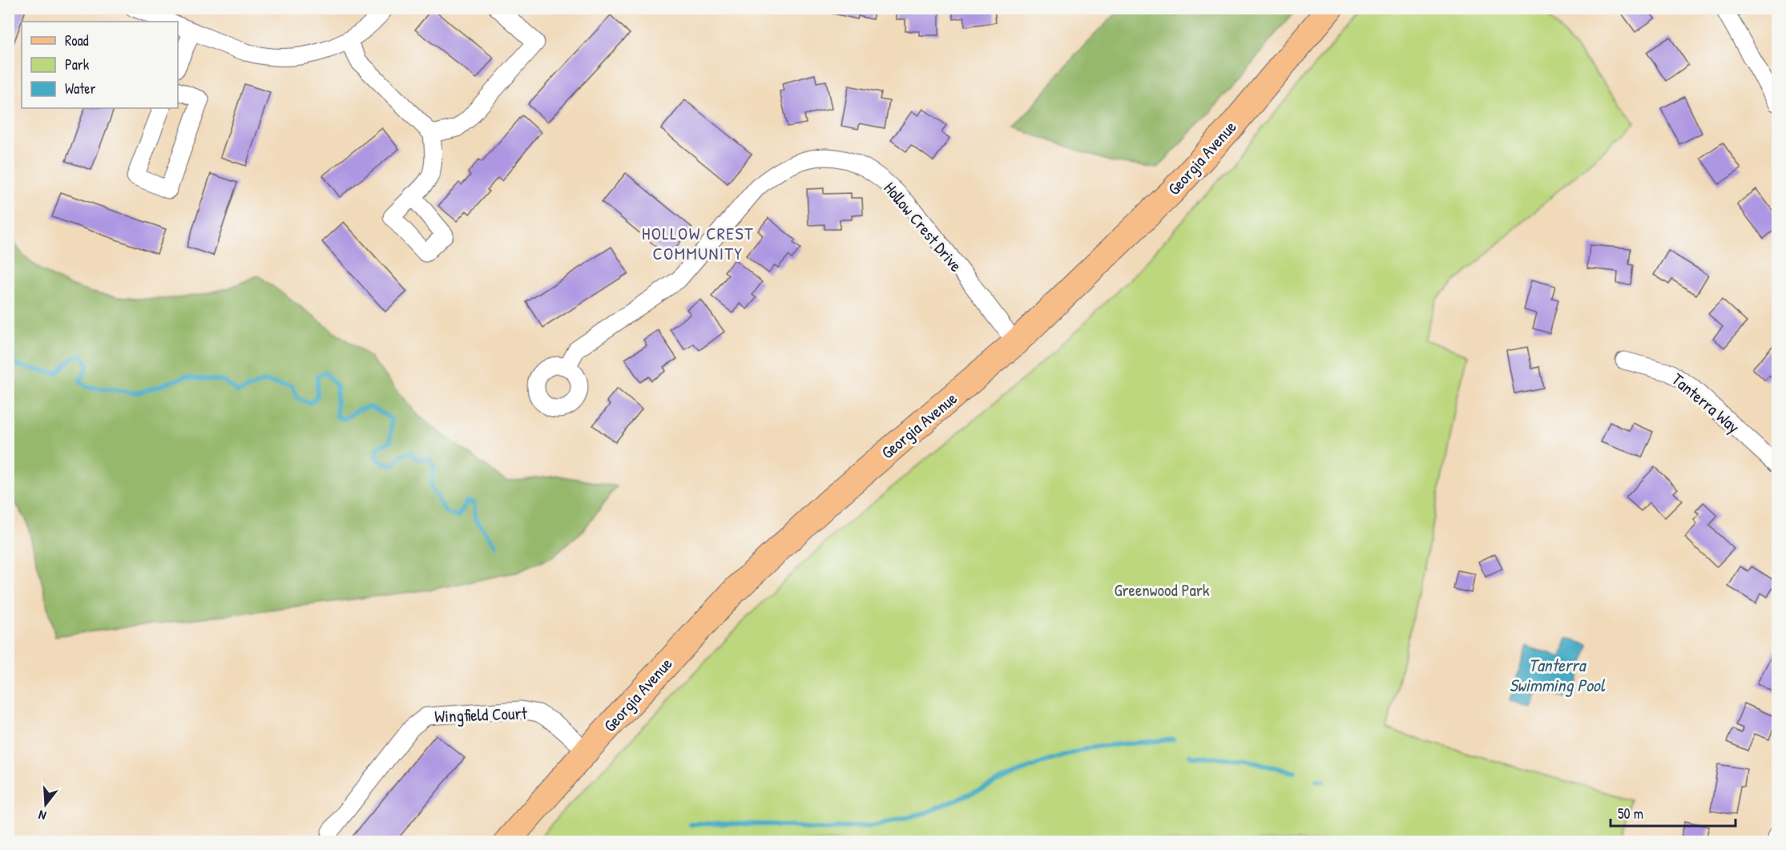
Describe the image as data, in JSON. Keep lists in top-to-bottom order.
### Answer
{
  "streets": {
    "main road": ["Georgia Avenue"],
    "street": ["Hollow Crest Drive", "Tanterra Way", "Wingfield Court"]
  },
  "crossings": [
    ["Georgia Avenue", "Hollow Crest Drive"],
    ["Georgia Avenue", "Wingfield Court"]
  ],
  "districts": ["HOLLOW CREST COMMUNITY"],
  "water": ["Tanterra Swimming Pool"],
  "parks": ["Greenwood Park"],
  "legend": ["Road", "Park", "Water"],
  "scale_bar": "50 m",
  "north": "bottom"
}
